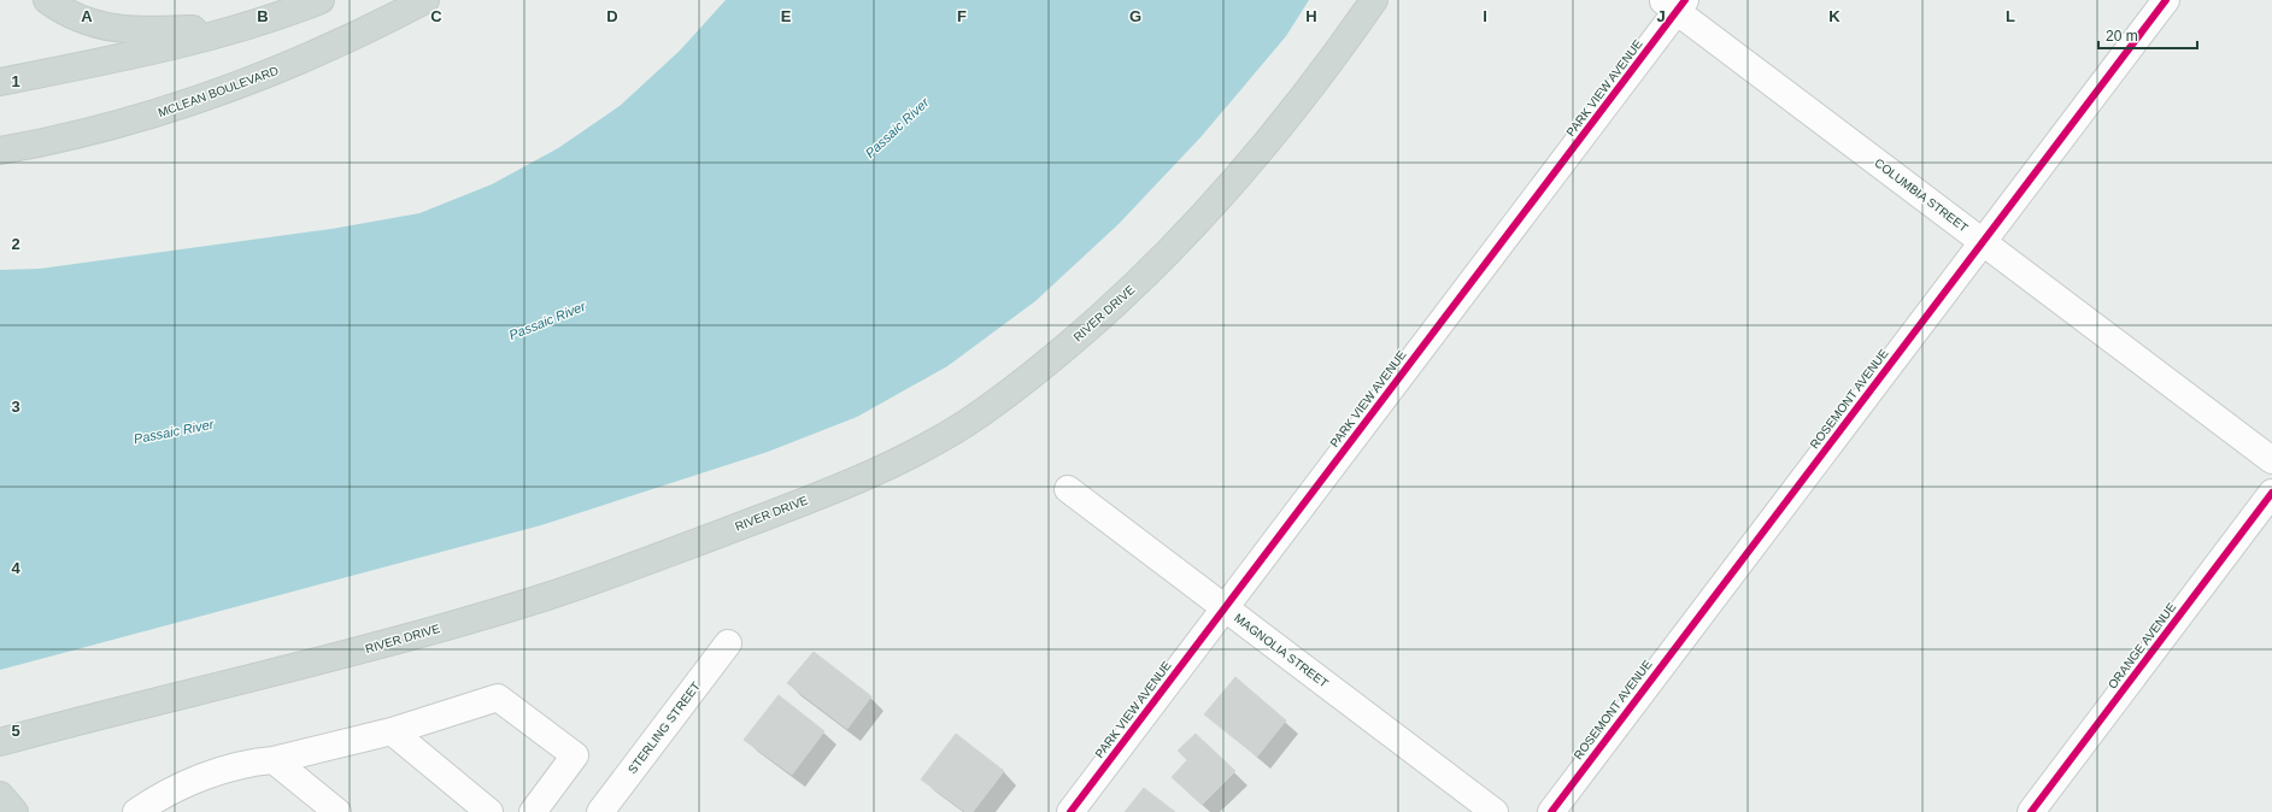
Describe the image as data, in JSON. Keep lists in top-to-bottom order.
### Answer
{
  "streets": {
    "main road": ["MCLEAN BOULEVARD", "RIVER DRIVE"],
    "street": [
      "PARK VIEW AVENUE",
      "COLUMBIA STREET",
      "ROSEMONT AVENUE",
      "ORANGE AVENUE",
      "MAGNOLIA STREET",
      "STERLING STREET"
    ]
  },
  "crossings": [
    ["PARK VIEW AVENUE", "COLUMBIA STREET"],
    ["PARK VIEW AVENUE", "MAGNOLIA STREET"],
    ["COLUMBIA STREET", "ROSEMONT AVENUE"]
  ],
  "water": ["Passaic River"],
  "scale_bar": "20 m",
  "grid": {
    "columns": [
      "A",
      "B",
      "C",
      "D",
      "E",
      "F",
      "G",
      "H",
      "I",
      "J",
      "K",
      "L"
    ],
    "rows": [
      "1",
      "2",
      "3",
      "4",
      "5"
    ]
  }
}
